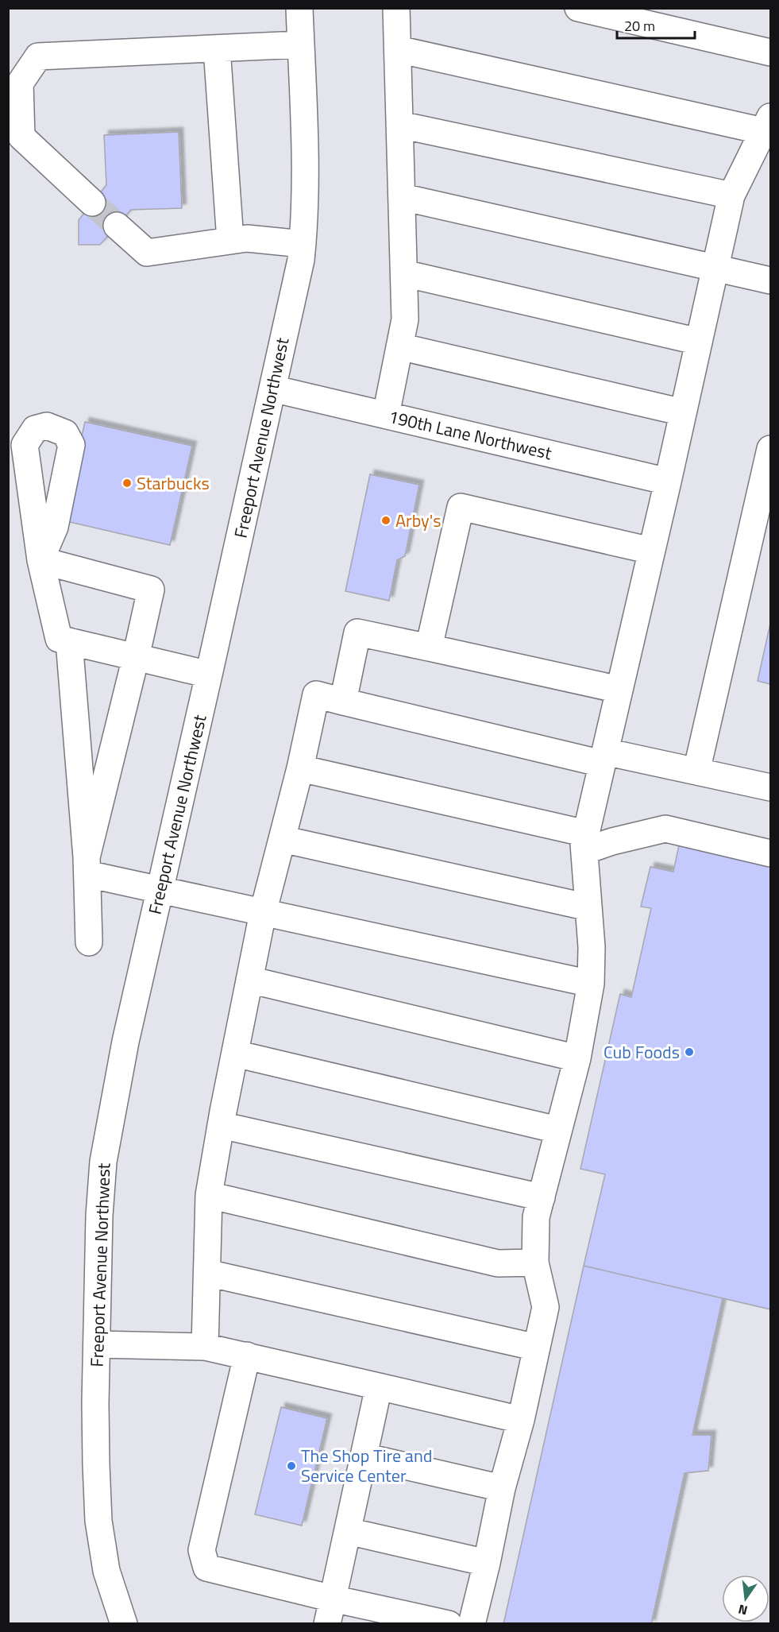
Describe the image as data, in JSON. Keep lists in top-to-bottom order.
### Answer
{
  "streets": {
    "street": ["190th Lane Northwest", "Freeport Avenue Northwest"]
  },
  "crossings": [
    ["190th Lane Northwest", "Freeport Avenue Northwest"]
  ],
  "places": [
    "Starbucks",
    "Arby's",
    "Cub Foods",
    "The Shop Tire and Service Center"
  ],
  "scale_bar": "20 m",
  "north": "bottom"
}
